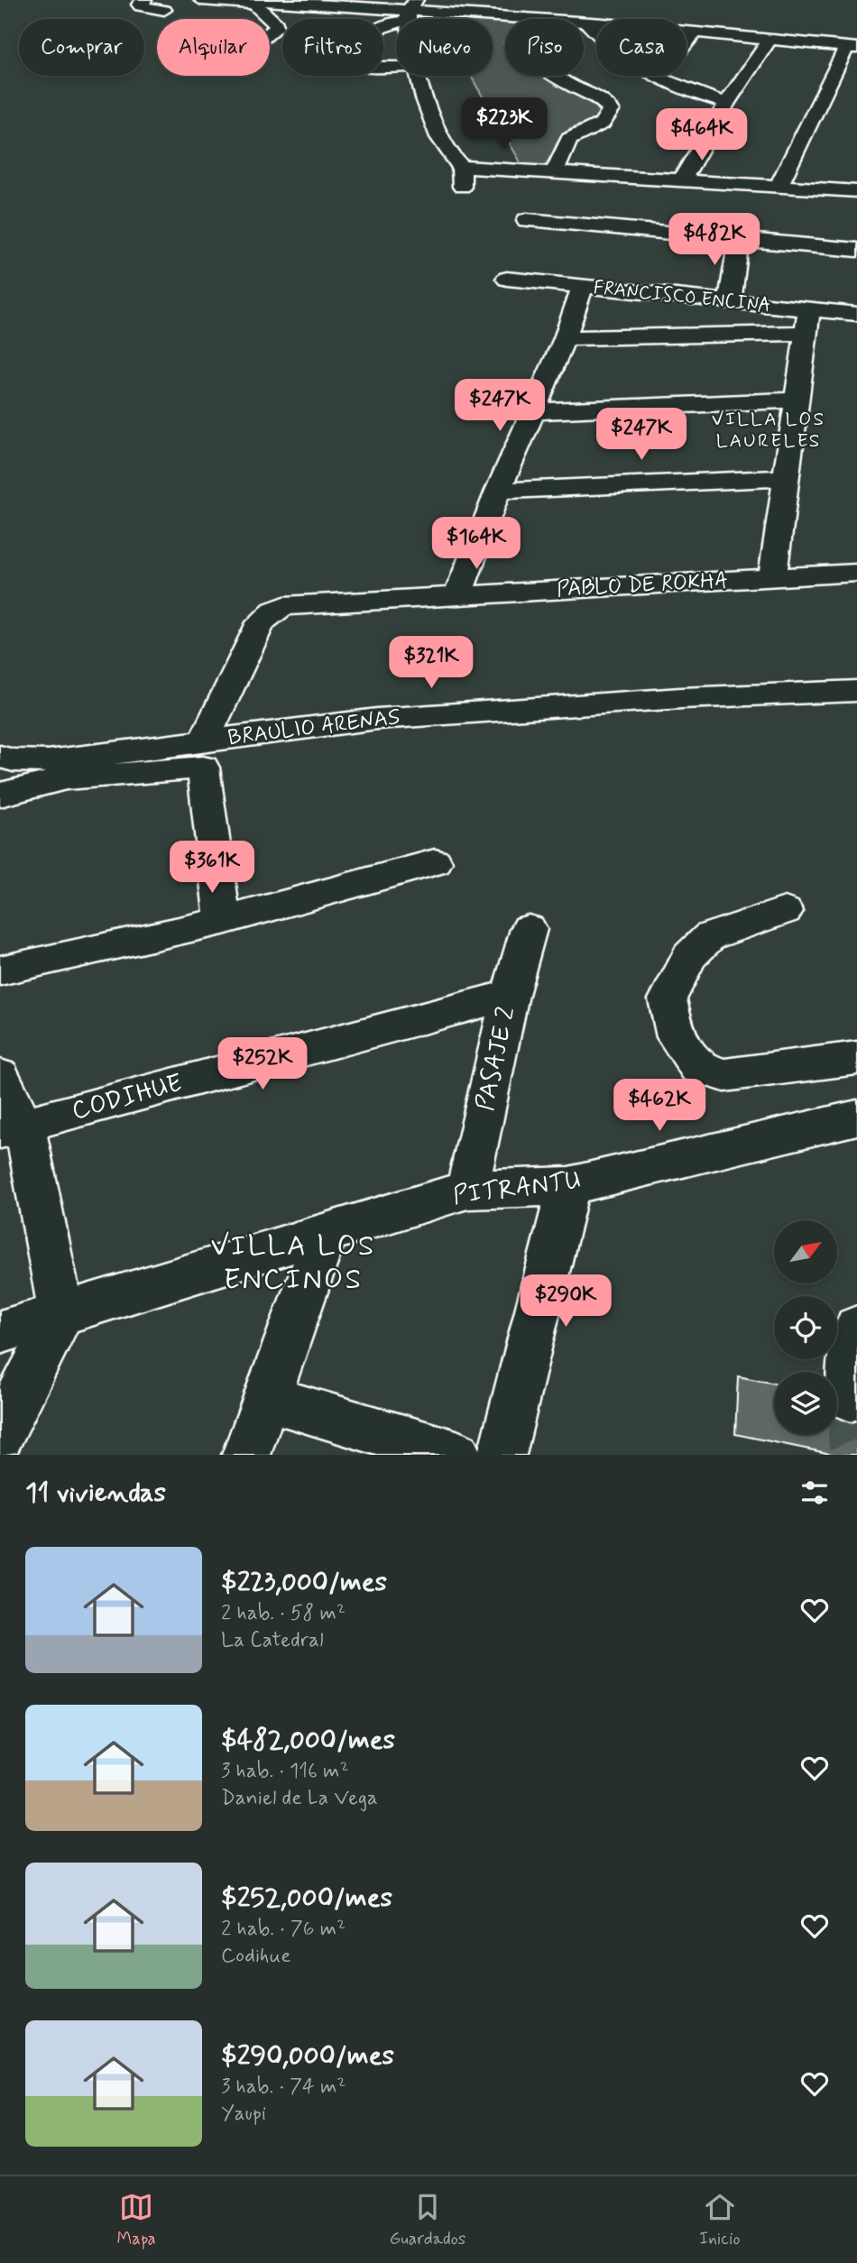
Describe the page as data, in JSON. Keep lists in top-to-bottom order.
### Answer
{
  "streets": {
    "street": [
      "FRANCISCO ENCINA",
      "PABLO DE ROKHA",
      "BRAULIO ARENAS",
      "PASAJE 2",
      "CODIHUE",
      "PITRANTU"
    ]
  },
  "crossings": [
    ["PABLO DE ROKHA", "BRAULIO ARENAS"],
    ["PASAJE 2", "CODIHUE"],
    ["PASAJE 2", "PITRANTU"]
  ],
  "districts": ["VILLA LOS LAURELES", "VILLA LOS ENCINOS"],
  "north": "top right",
  "page": {
    "chip": [
      "Comprar",
      "Alquilar",
      "Filtros",
      "Nuevo",
      "Piso",
      "Casa"
    ],
    "price": [
      "$223K",
      "$464K",
      "$482K",
      "$247K",
      "$247K",
      "$164K",
      "$321K",
      "$361K",
      "$252K",
      "$462K",
      "$290K"
    ],
    "heading": "11 viviendas",
    "list": [
      {
        "name": "$223,000/mes",
        "note": "2 hab. · 58 m² · La Catedral"
      },
      {
        "name": "$482,000/mes",
        "note": "3 hab. · 116 m² · Daniel de La Vega"
      },
      {
        "name": "$252,000/mes",
        "note": "2 hab. · 76 m² · Codihue"
      },
      {
        "name": "$290,000/mes",
        "note": "3 hab. · 74 m² · Yaupi"
      }
    ],
    "tabs": ["Mapa", "Guardados", "Inicio"]
  }
}
